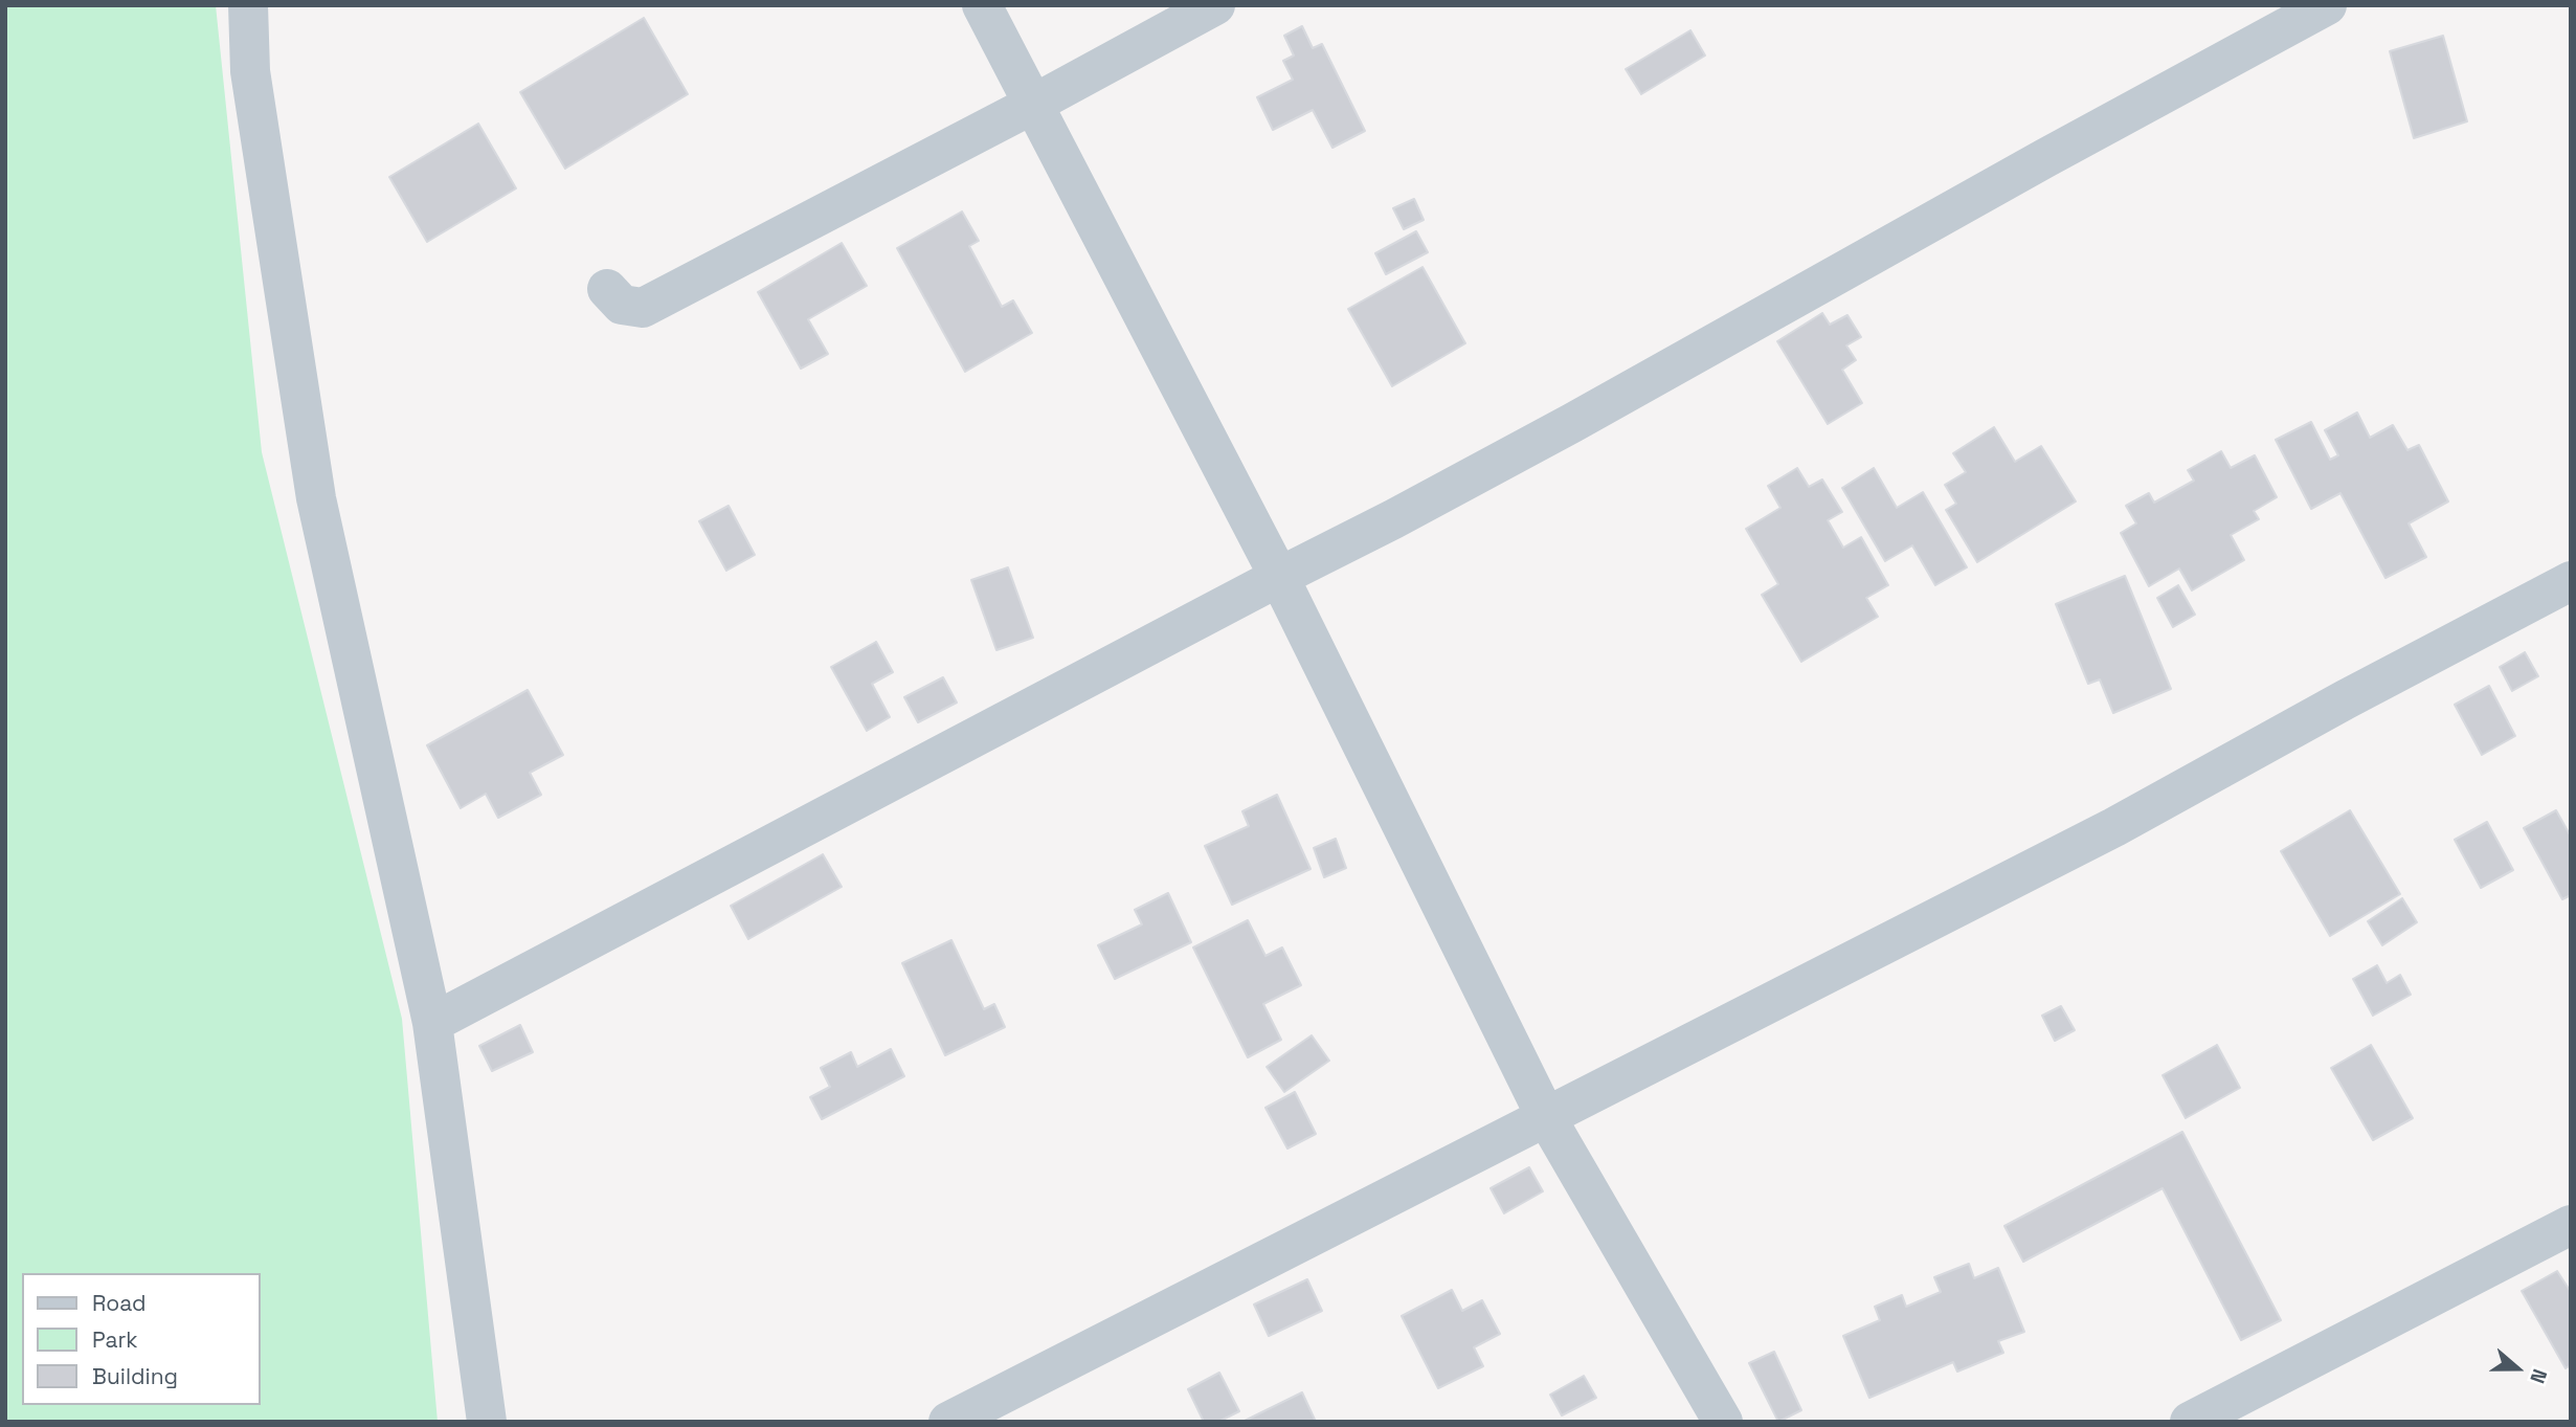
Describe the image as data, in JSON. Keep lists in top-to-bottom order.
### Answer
{
  "legend": ["Road", "Park", "Building"],
  "north": "right"
}
